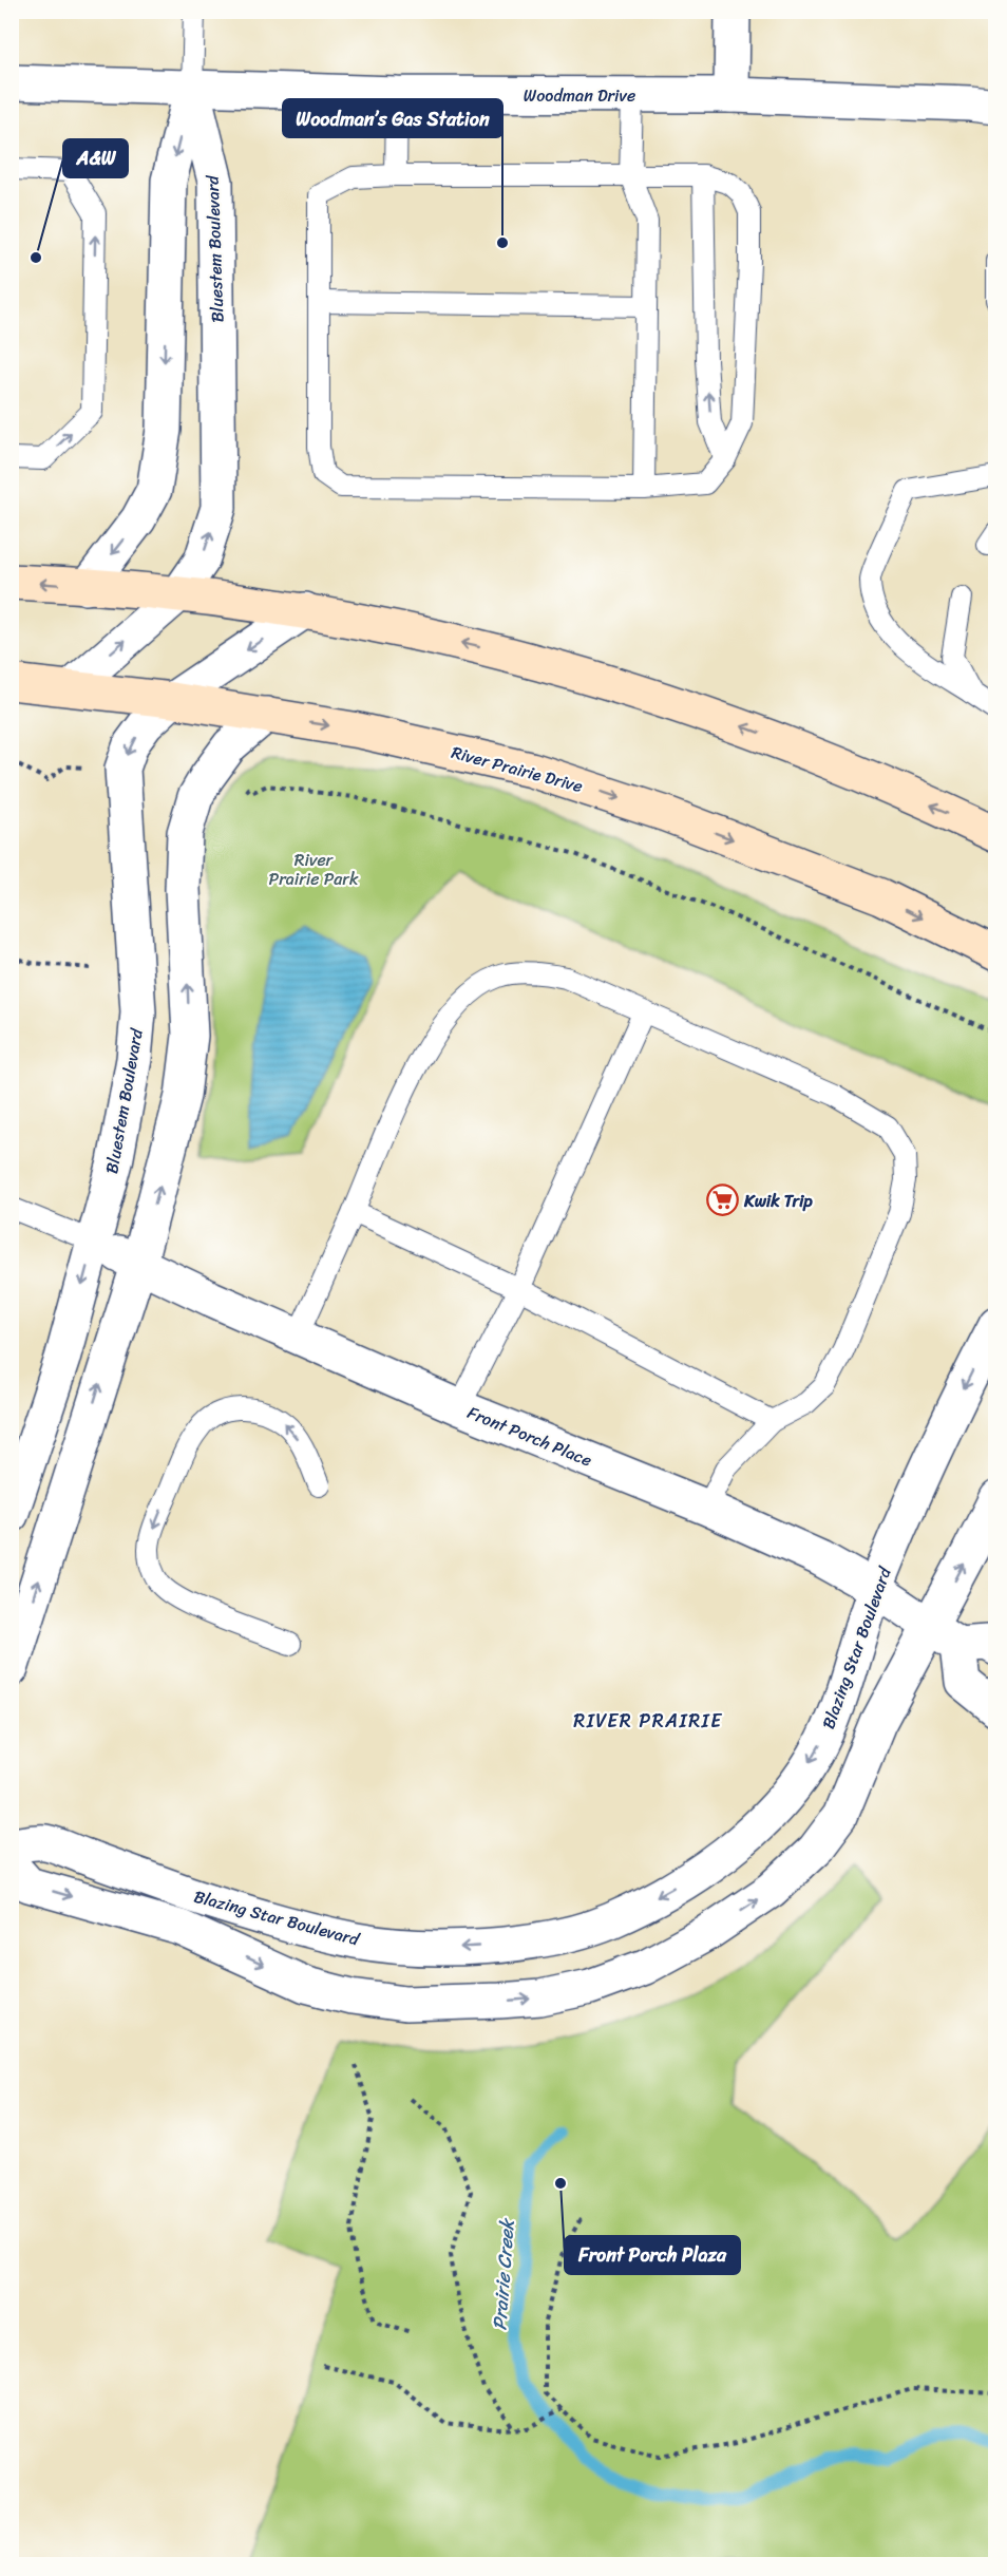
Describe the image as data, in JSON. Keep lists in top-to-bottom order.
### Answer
{
  "streets": {
    "main road": ["River Prairie Drive"],
    "street": [
      "Woodman Drive",
      "Bluestem Boulevard",
      "Front Porch Place",
      "Blazing Star Boulevard"
    ]
  },
  "crossings": [
    ["Woodman Drive", "Bluestem Boulevard"],
    ["Bluestem Boulevard", "River Prairie Drive"],
    ["Bluestem Boulevard", "Front Porch Place"],
    ["Front Porch Place", "Blazing Star Boulevard"]
  ],
  "districts": ["RIVER PRAIRIE"],
  "water": ["Prairie Creek"],
  "parks": ["River Prairie Park"],
  "places": {
    "other": ["Woodman’s Gas Station", "A&W", "Front Porch Plaza"],
    "supermarket": ["Kwik Trip"]
  }
}
